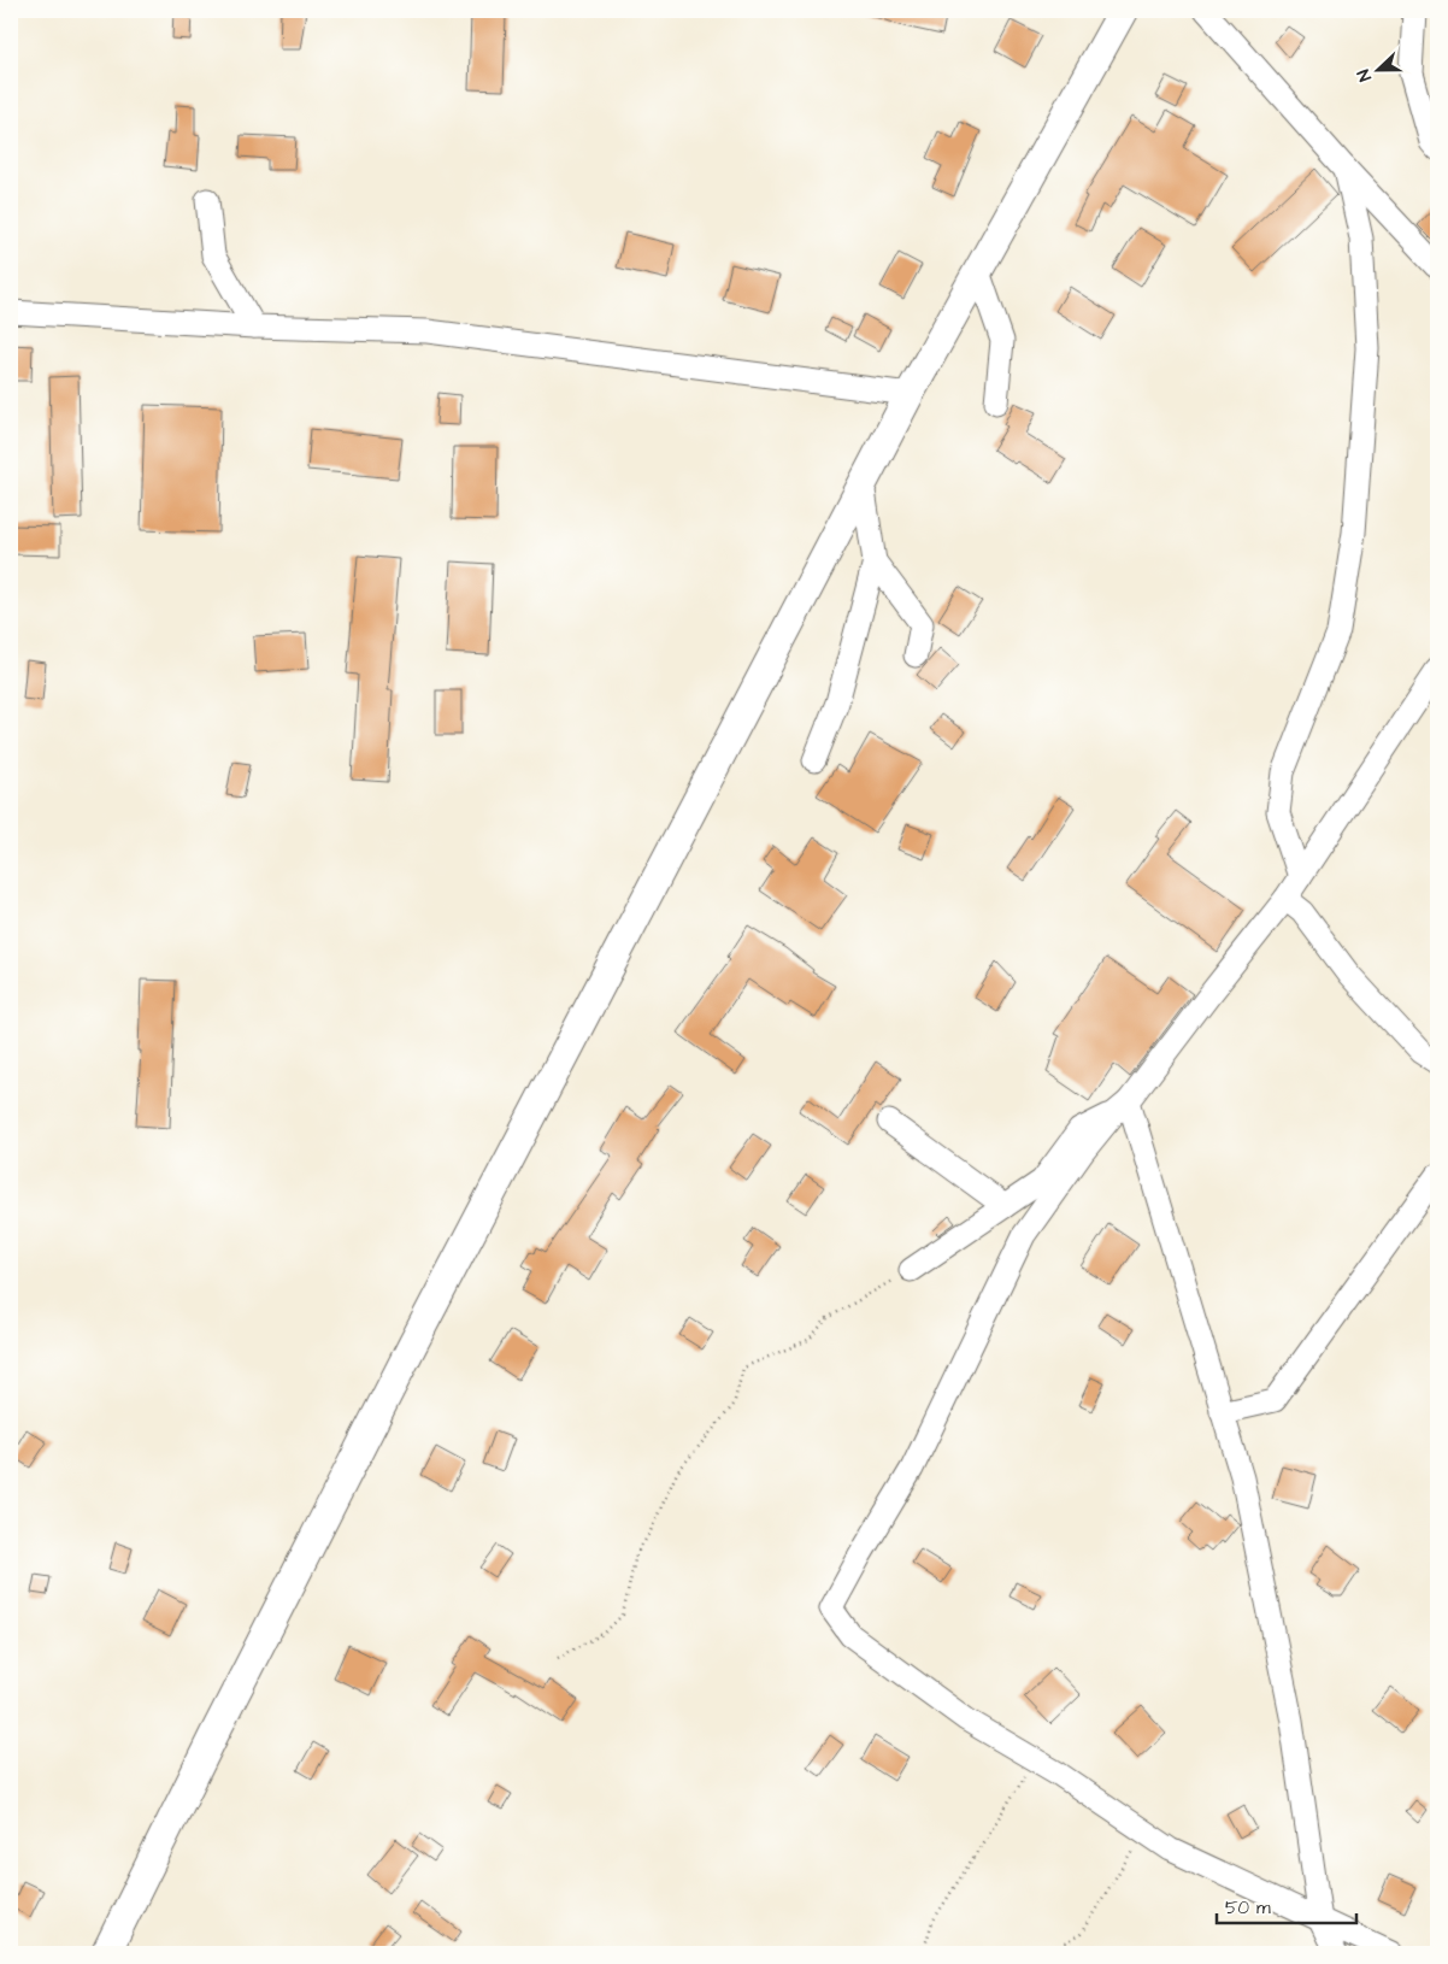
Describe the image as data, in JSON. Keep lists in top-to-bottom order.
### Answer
{
  "scale_bar": "50 m",
  "north": "left"
}
